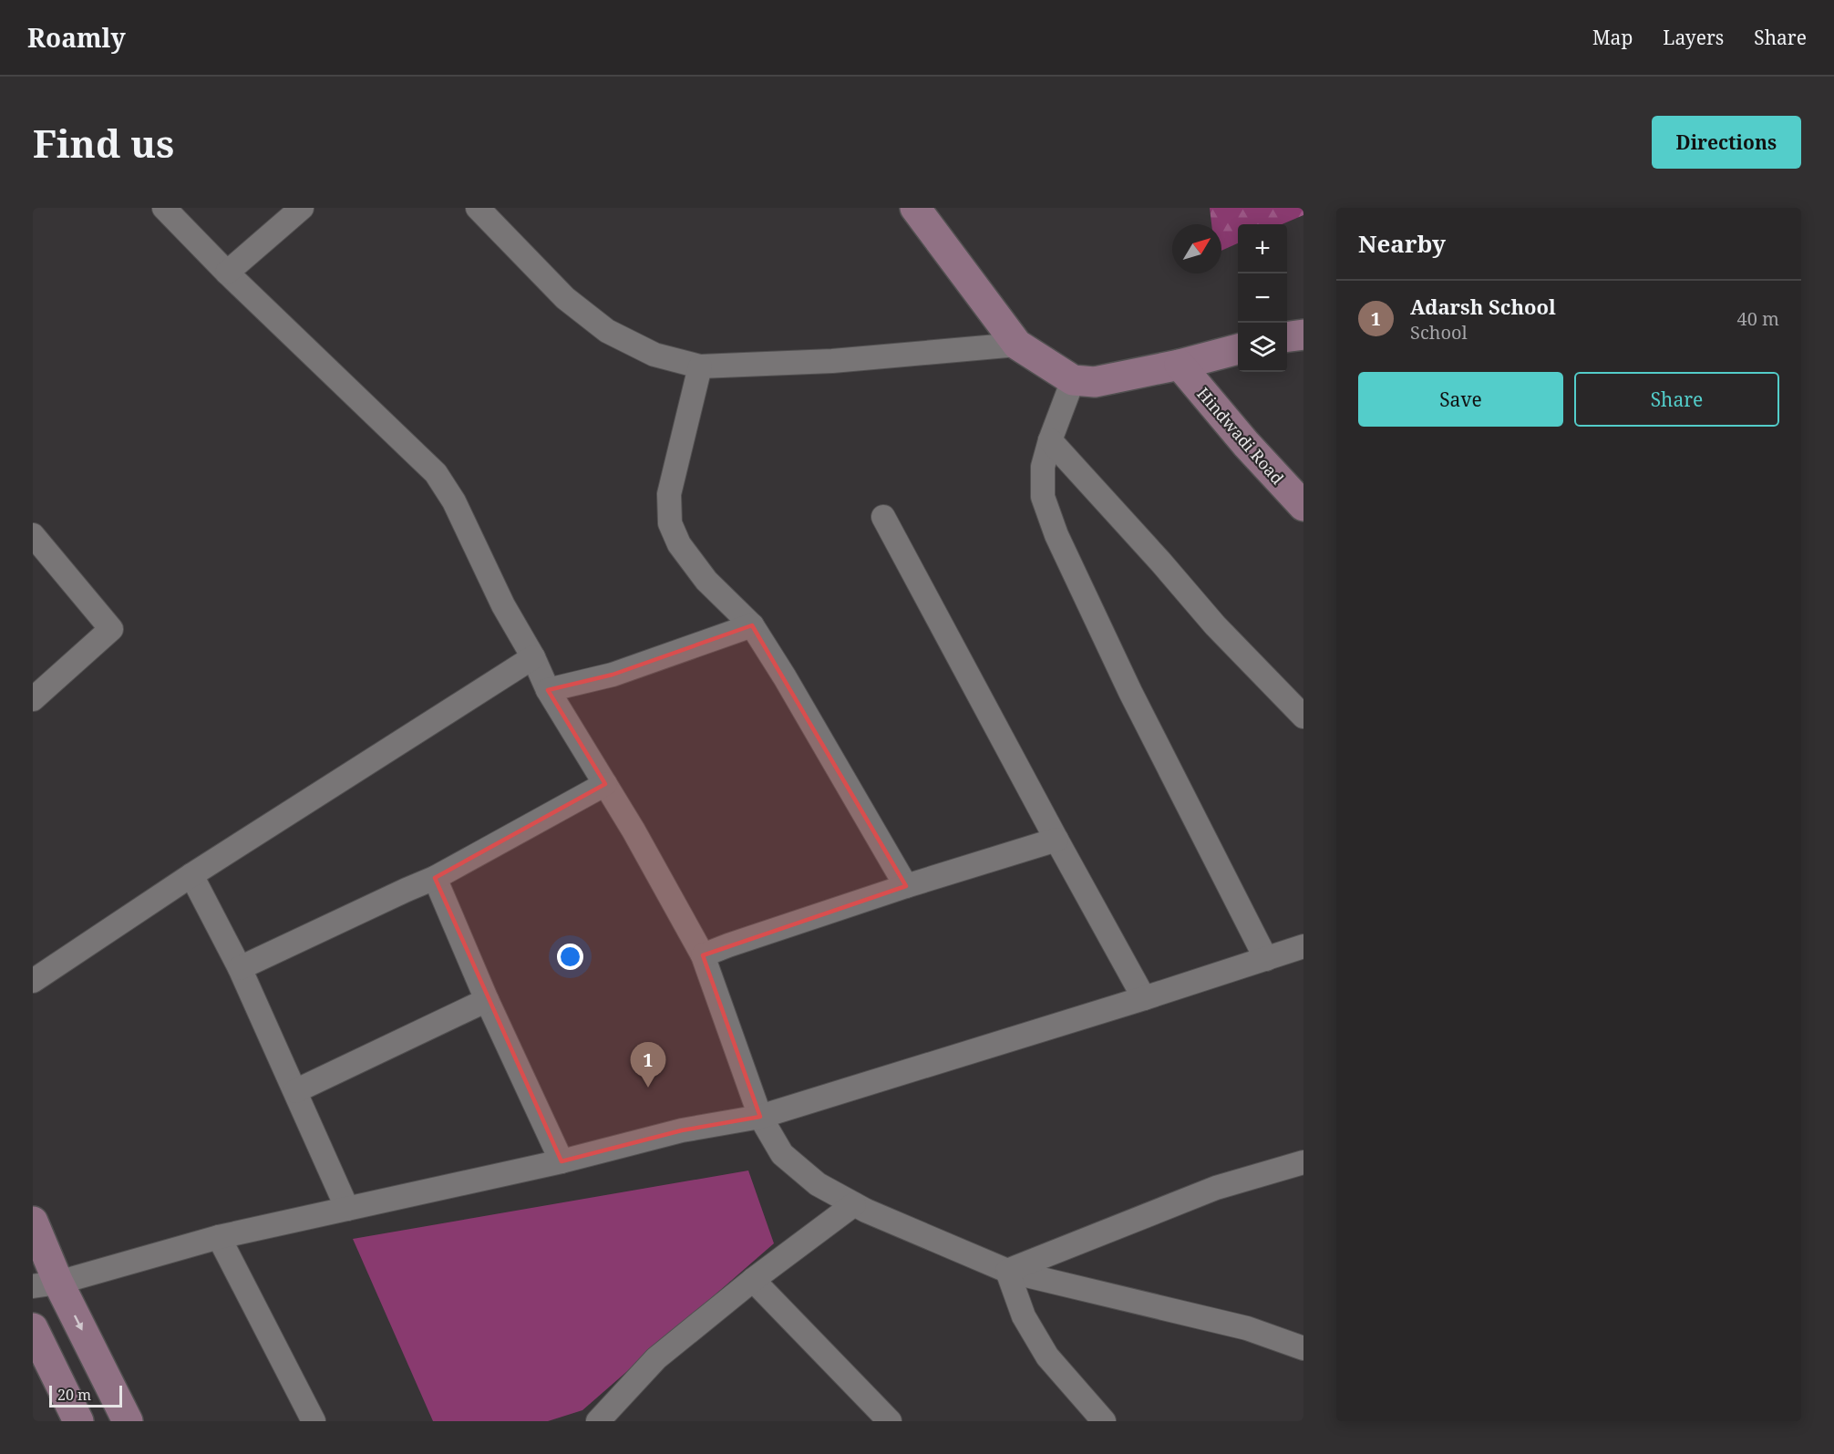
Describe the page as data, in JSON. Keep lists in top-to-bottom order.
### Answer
{
  "streets": {
    "street": ["Hindwadi Road"]
  },
  "scale_bar": "20 m",
  "north": "top right",
  "page": {
    "header": "Roamly",
    "nav": ["Map", "Layers", "Share"],
    "buttons": [
      "Directions",
      ["Save", "Share"]
    ],
    "title": "Find us",
    "heading": "Nearby",
    "map_buttons": ["+", "−"],
    "list": [
      {
        "mark": "1",
        "name": "Adarsh School",
        "note": "School",
        "value": "40 m"
      }
    ],
    "pins": "1",
    "scale": "20 m"
  }
}
